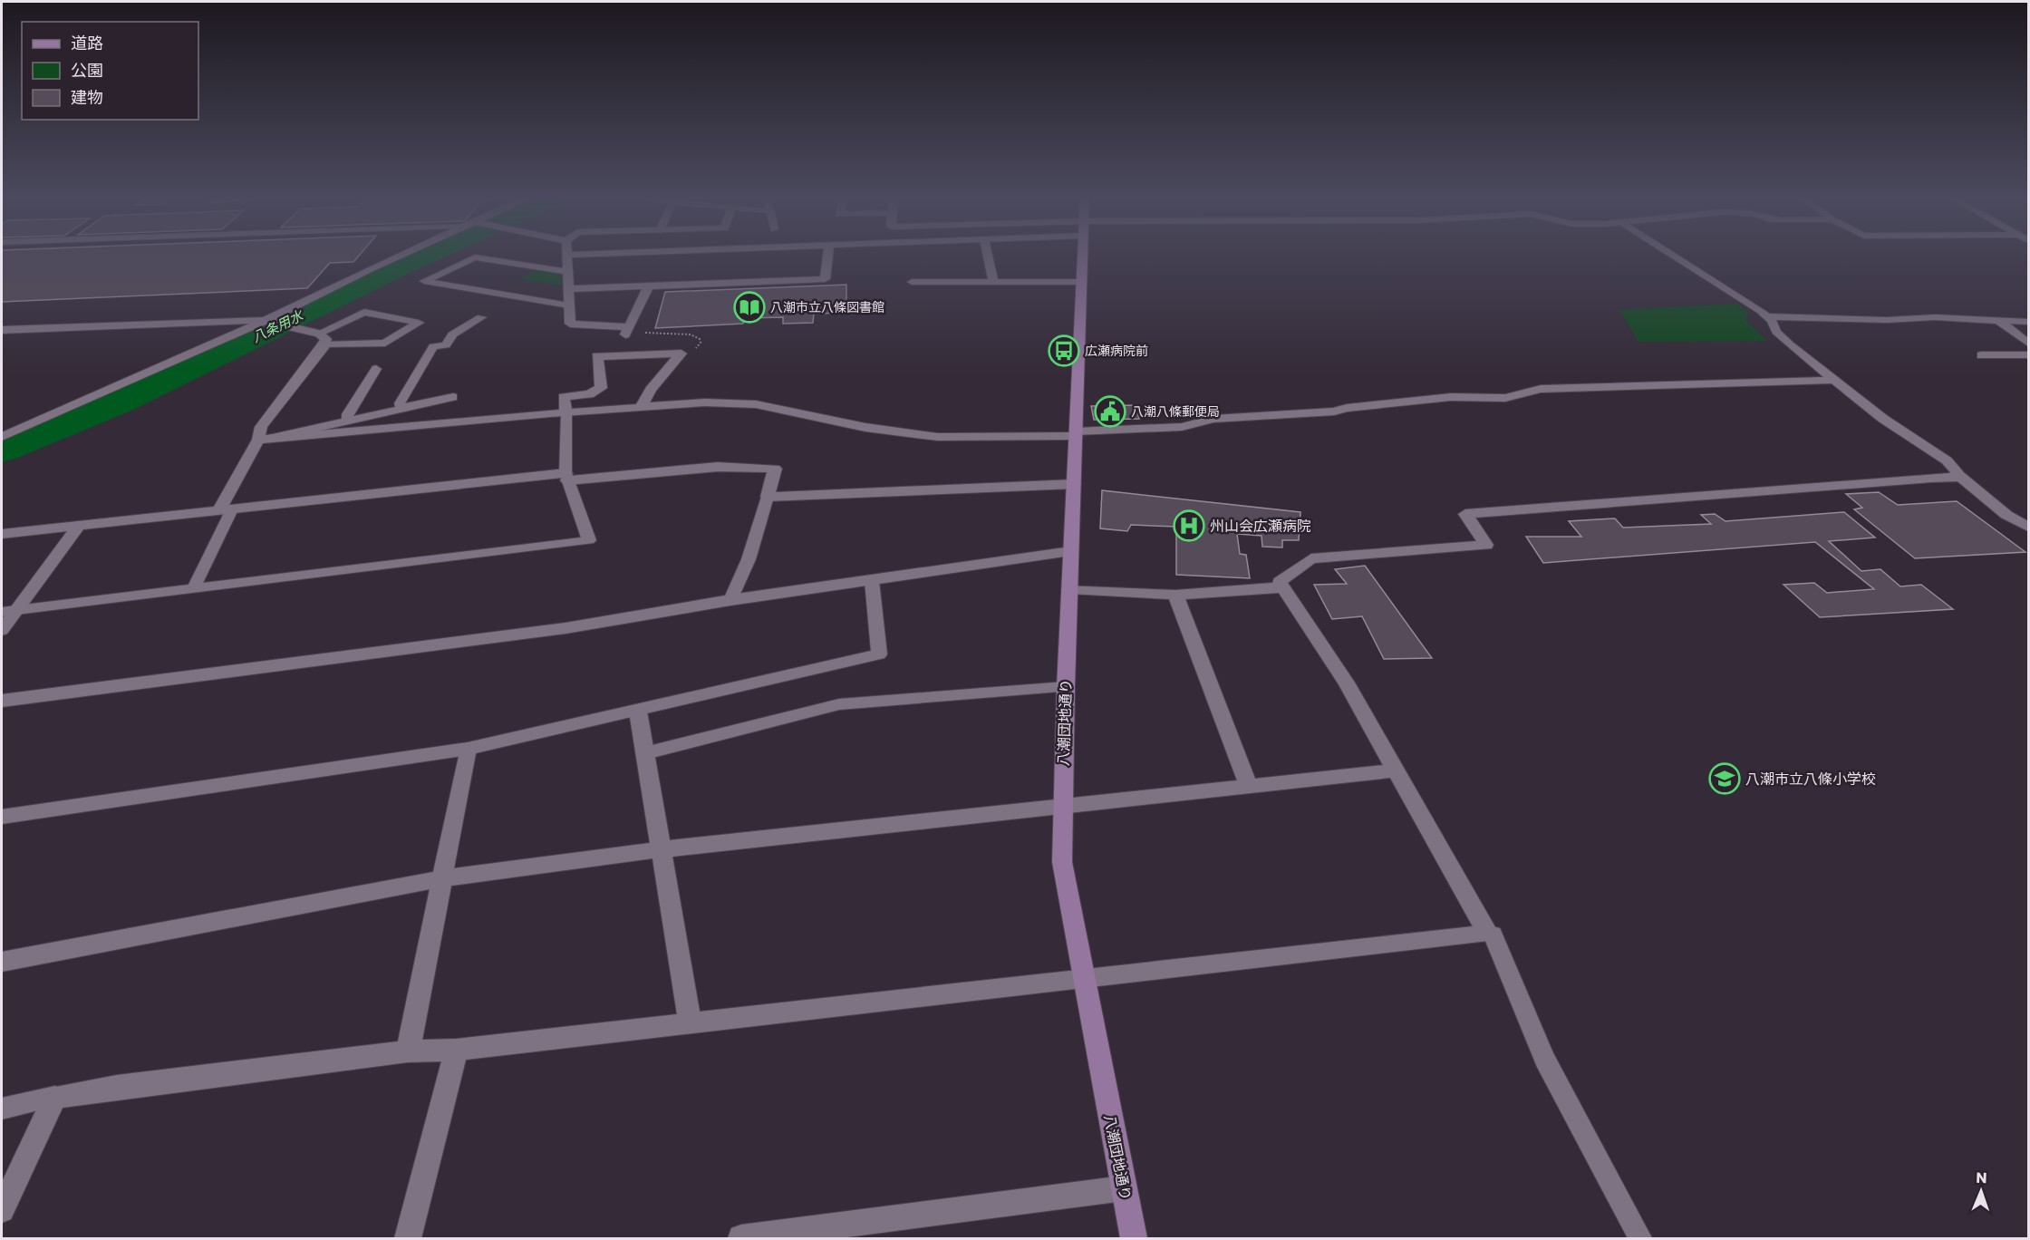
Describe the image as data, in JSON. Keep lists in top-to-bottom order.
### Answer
{
  "streets": {
    "street": ["八潮団地通り"]
  },
  "water": ["八条用水"],
  "places": {
    "library": ["八潮市立八條図書館"],
    "bus stop": ["広瀬病院前"],
    "public building": ["八潮八條郵便局"],
    "hospital": ["州山会広瀬病院"],
    "school or university": ["八潮市立八條小学校"]
  },
  "legend": ["道路", "公園", "建物"],
  "north": "top"
}
